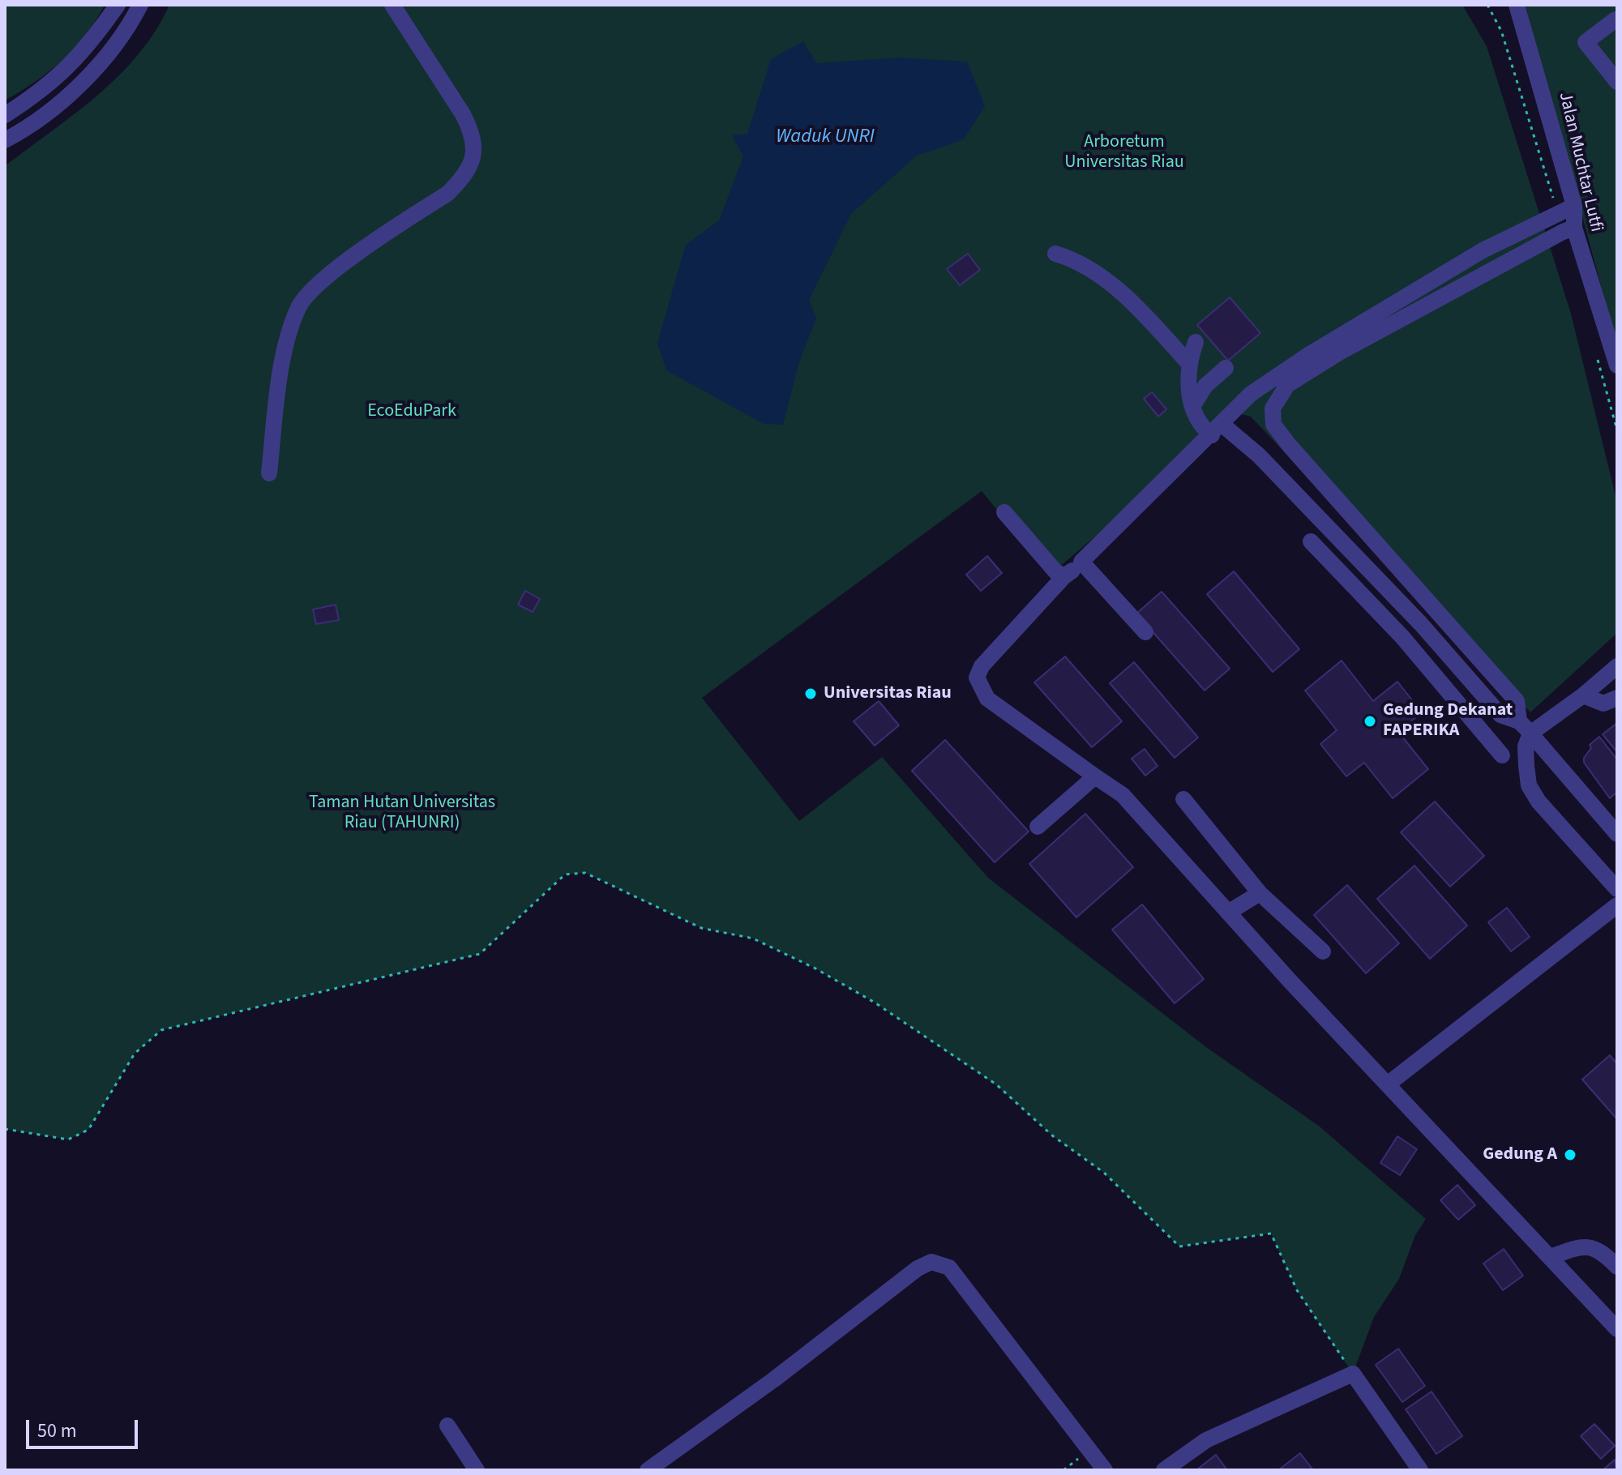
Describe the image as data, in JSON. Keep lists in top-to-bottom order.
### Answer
{
  "streets": {
    "street": ["Jalan Muchtar Lutfi"]
  },
  "water": ["Waduk UNRI"],
  "parks": ["Arboretum Universitas Riau", "EcoEduPark", "Taman Hutan Universitas Riau (TAHUNRI)"],
  "places": ["Universitas Riau", "Gedung Dekanat FAPERIKA", "Gedung A"],
  "scale_bar": "50 m"
}
